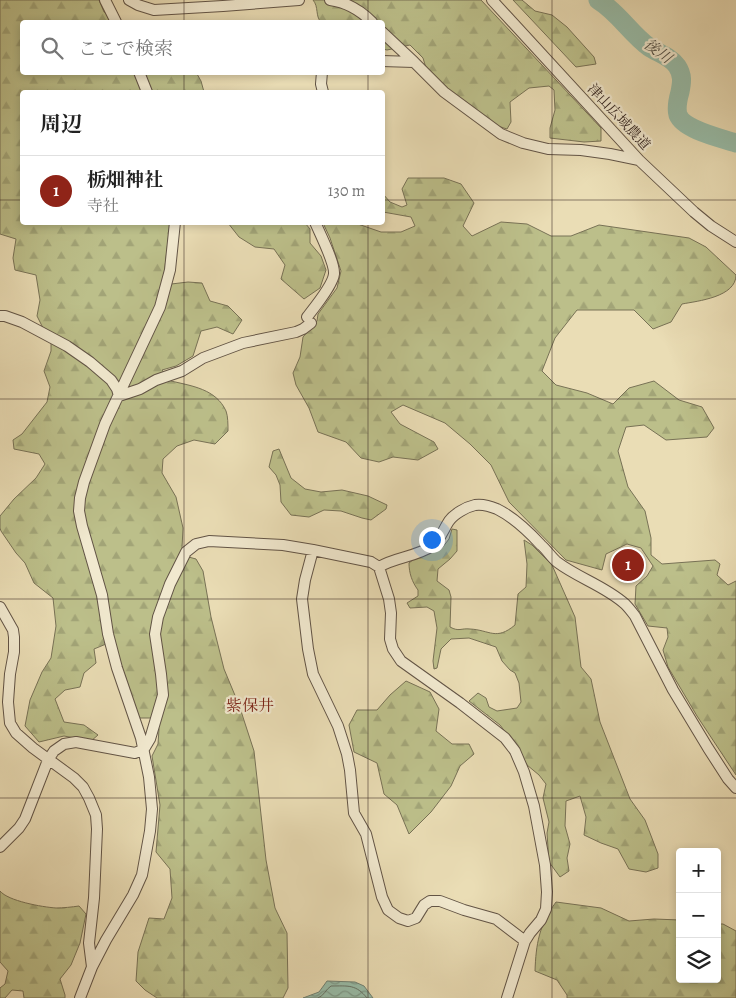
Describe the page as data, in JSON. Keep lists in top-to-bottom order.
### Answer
{
  "streets": {
    "street": ["津山広域農道"]
  },
  "districts": ["紫保井"],
  "water": ["後川"],
  "page": {
    "search": "ここで検索",
    "heading": "周辺",
    "list": [
      {
        "mark": "1",
        "name": "栃畑神社",
        "note": "寺社",
        "value": "130 m"
      }
    ],
    "pins": "1",
    "map_buttons": ["+", "−"]
  }
}
